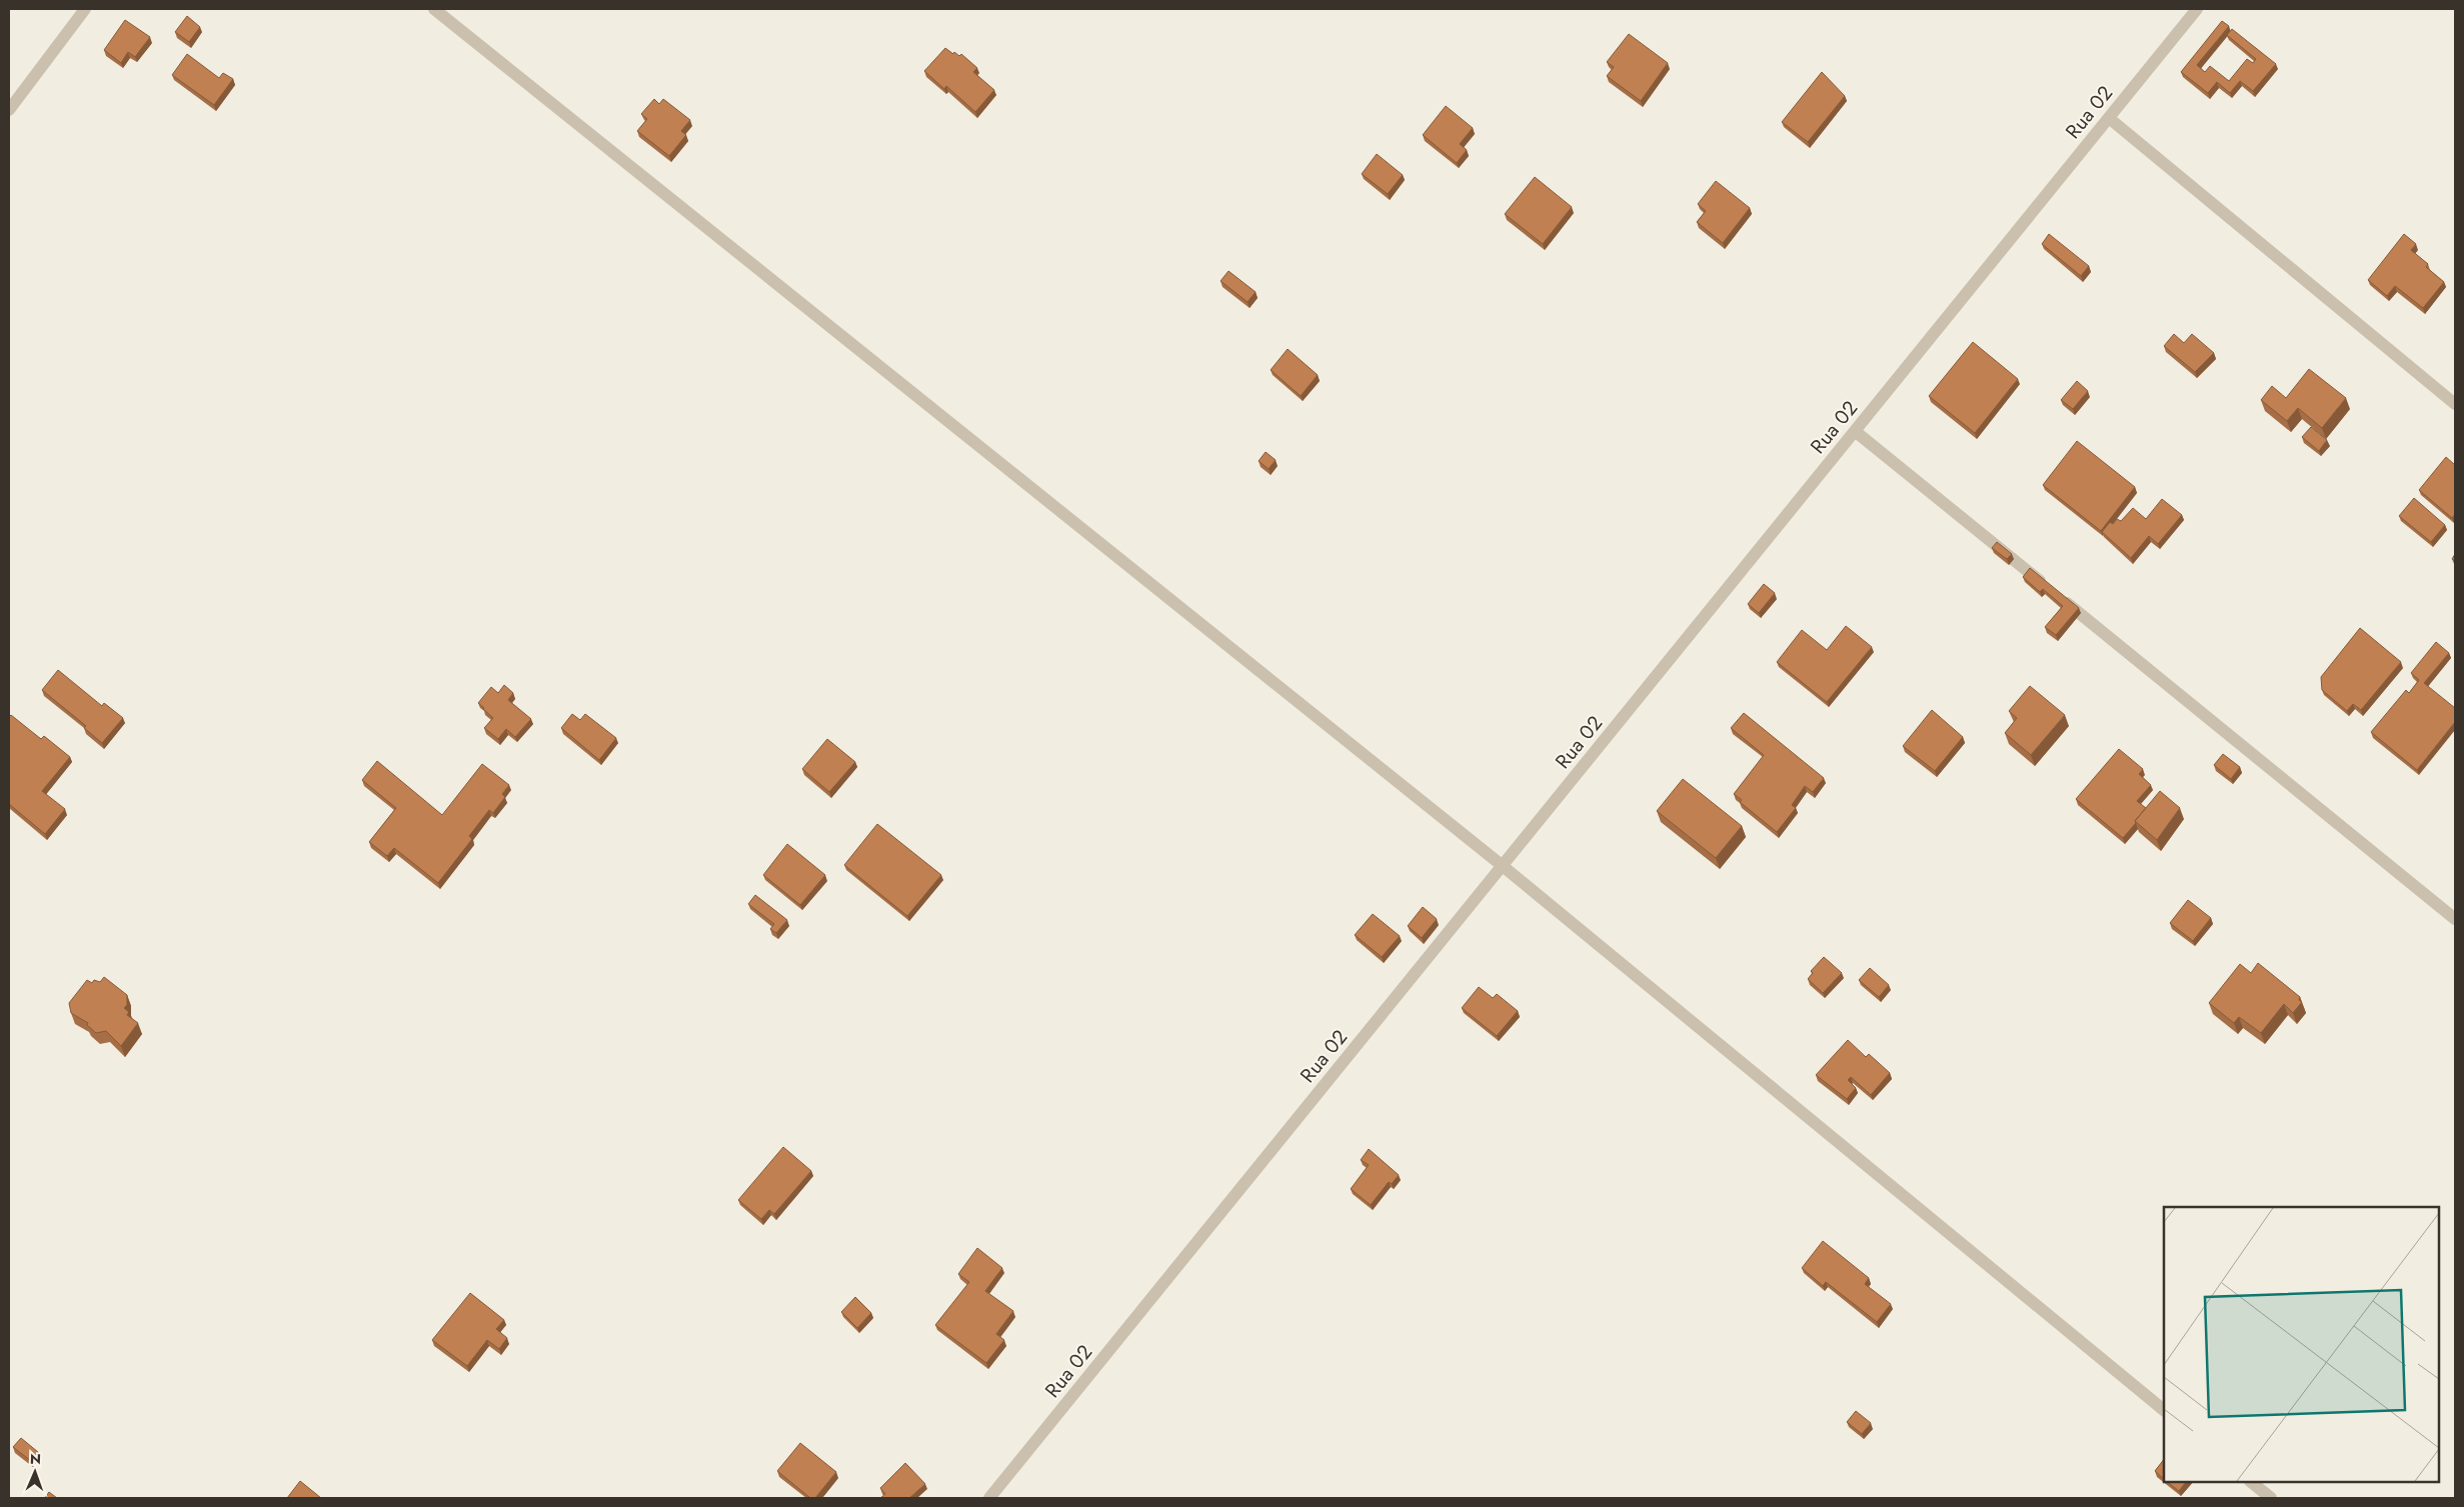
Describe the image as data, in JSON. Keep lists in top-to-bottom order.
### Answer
{
  "streets": {
    "street": ["Rua 02"]
  },
  "north": "top"
}
